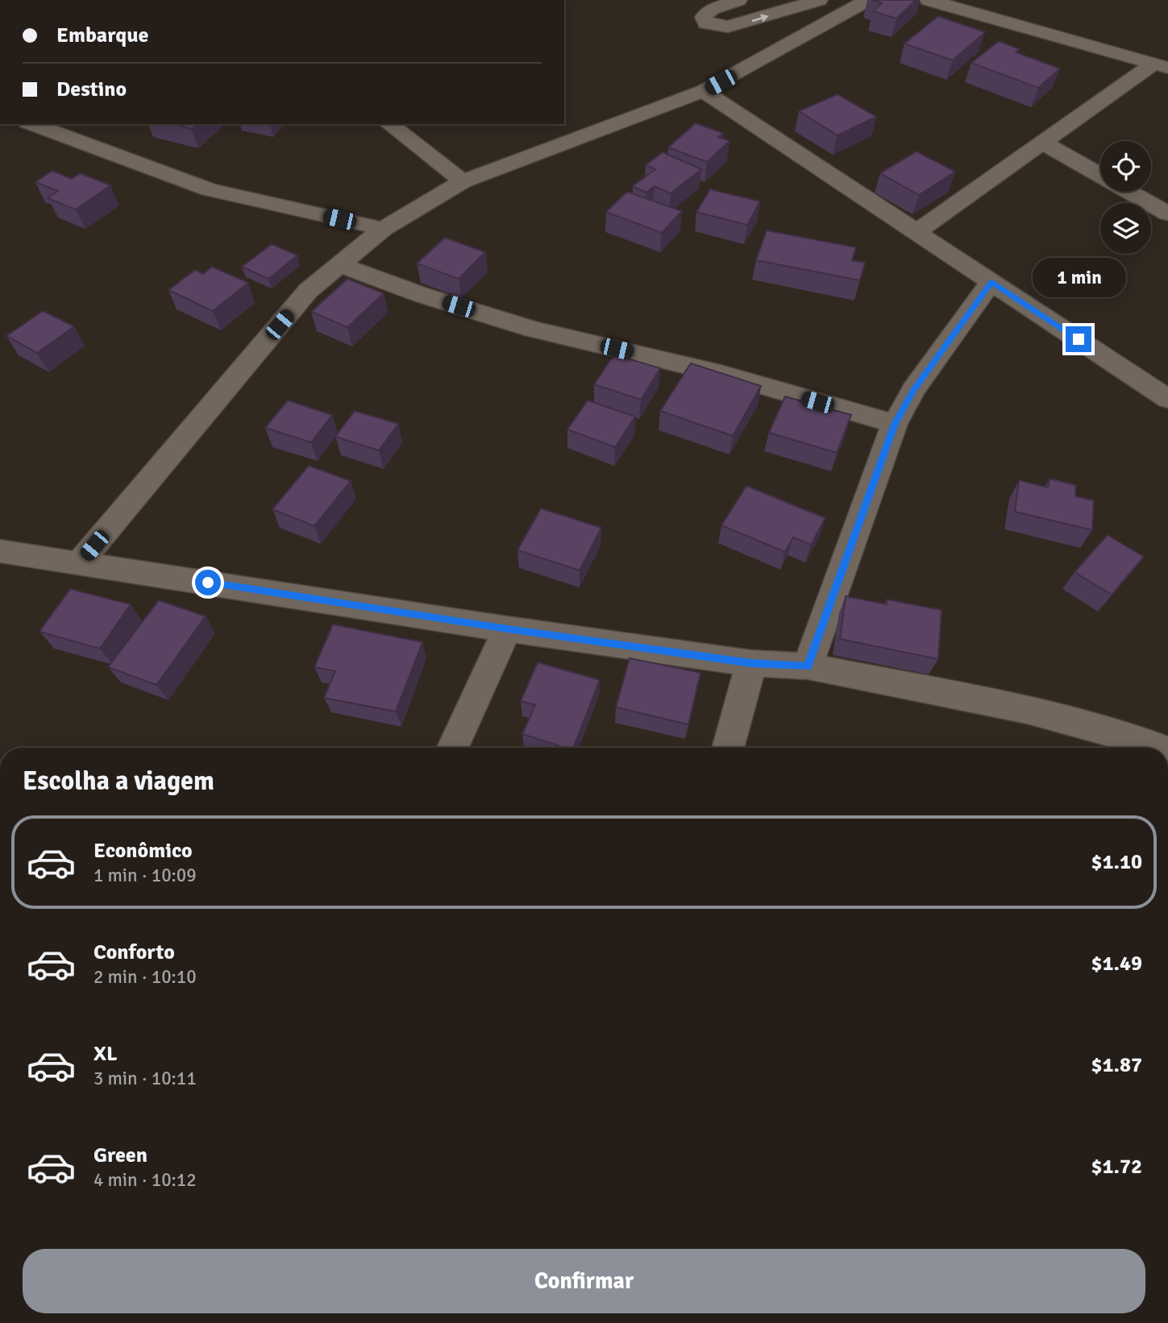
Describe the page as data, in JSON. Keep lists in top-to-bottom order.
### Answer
{
  "page": {
    "banner": ["Embarque", "Destino"],
    "bubble": "1 min",
    "heading": "Escolha a viagem",
    "list": [
      {
        "name": "Econômico",
        "note": "1 min · 10:09",
        "value": "$1.10"
      },
      {
        "name": "Conforto",
        "note": "2 min · 10:10",
        "value": "$1.49"
      },
      {
        "name": "XL",
        "note": "3 min · 10:11",
        "value": "$1.87"
      },
      {
        "name": "Green",
        "note": "4 min · 10:12",
        "value": "$1.72"
      }
    ],
    "buttons": "Confirmar"
  }
}
